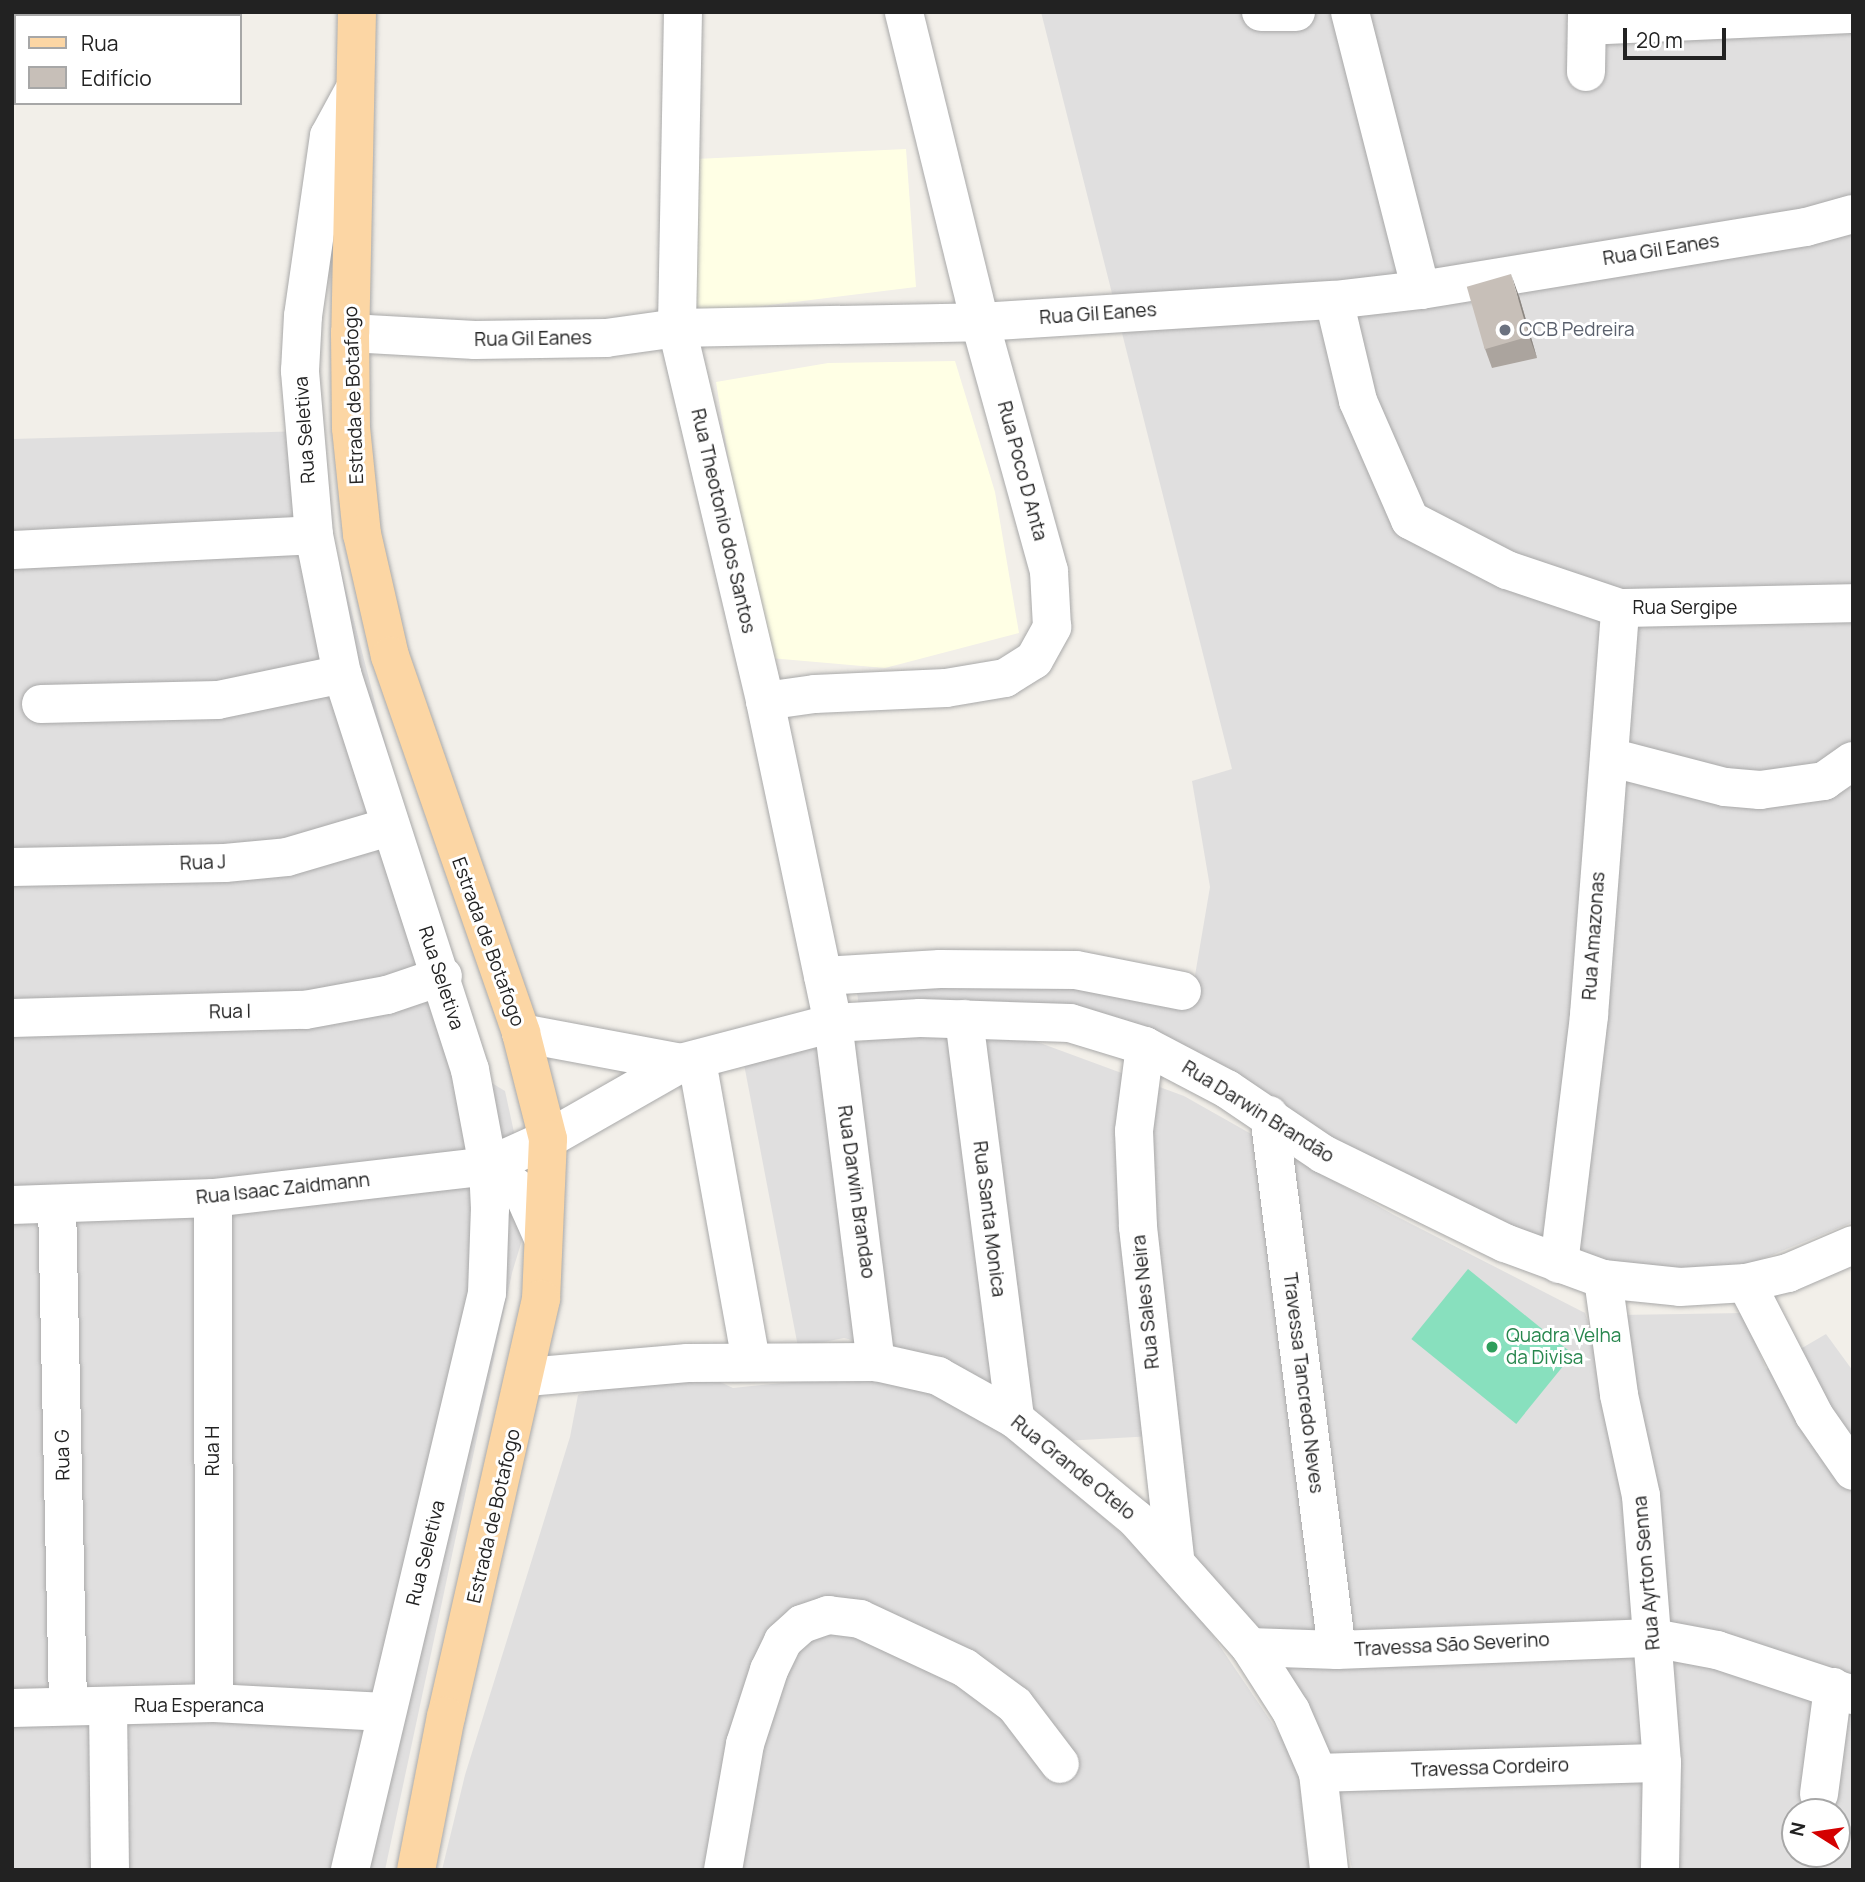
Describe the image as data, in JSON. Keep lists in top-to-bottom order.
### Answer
{
  "streets": {
    "main road": ["Estrada de Botafogo"],
    "street": [
      "Rua Gil Eanes",
      "Rua Seletiva",
      "Rua Poco D Anta",
      "Rua Theotonio dos Santos",
      "Rua Sergipe",
      "Rua J",
      "Rua Amazonas",
      "Rua I",
      "Rua Darwin Brandão",
      "Rua Isaac Zaidmann",
      "Rua Darwin Brandao",
      "Rua Santa Monica",
      "Rua Sales Neira",
      "Travessa Tancredo Neves",
      "Rua H",
      "Rua G",
      "Rua Grande Otelo",
      "Rua Ayrton Senna",
      "Travessa Sāo Severino",
      "Rua Esperanca",
      "Travessa Cordeiro"
    ]
  },
  "crossings": [
    ["Rua Gil Eanes", "Estrada de Botafogo"],
    ["Rua Gil Eanes", "Rua Poco D Anta"],
    ["Rua Gil Eanes", "Rua Theotonio dos Santos"],
    ["Rua Gil Eanes", "Rua Sergipe"],
    ["Estrada de Botafogo", "Rua Seletiva"],
    ["Estrada de Botafogo", "Rua Darwin Brandão"],
    ["Estrada de Botafogo", "Rua Isaac Zaidmann"],
    ["Estrada de Botafogo", "Rua Grande Otelo"],
    ["Rua Seletiva", "Rua J"],
    ["Rua Seletiva", "Rua I"],
    ["Rua Seletiva", "Rua Isaac Zaidmann"],
    ["Rua Seletiva", "Rua Esperanca"],
    ["Rua Poco D Anta", "Rua Theotonio dos Santos"],
    ["Rua Theotonio dos Santos", "Rua Darwin Brandão"],
    ["Rua Theotonio dos Santos", "Rua Darwin Brandao"],
    ["Rua Sergipe", "Rua Amazonas"],
    ["Rua Amazonas", "Rua Darwin Brandão"],
    ["Rua Darwin Brandão", "Rua Darwin Brandao"],
    ["Rua Darwin Brandão", "Rua Santa Monica"],
    ["Rua Darwin Brandão", "Rua Sales Neira"],
    ["Rua Darwin Brandão", "Travessa Tancredo Neves"],
    ["Rua Darwin Brandão", "Rua Ayrton Senna"],
    ["Rua Isaac Zaidmann", "Rua H"],
    ["Rua Isaac Zaidmann", "Rua G"],
    ["Rua Darwin Brandao", "Rua Grande Otelo"],
    ["Rua Santa Monica", "Rua Grande Otelo"],
    ["Rua Sales Neira", "Rua Grande Otelo"],
    ["Travessa Tancredo Neves", "Travessa Sāo Severino"],
    ["Rua H", "Rua Esperanca"],
    ["Rua G", "Rua Esperanca"],
    ["Rua Grande Otelo", "Travessa Sāo Severino"],
    ["Rua Grande Otelo", "Travessa Cordeiro"],
    ["Rua Ayrton Senna", "Travessa Sāo Severino"],
    ["Rua Ayrton Senna", "Travessa Cordeiro"]
  ],
  "places": ["CCB Pedreira", "Quadra Velha da Divisa"],
  "legend": ["Rua", "Edifício"],
  "scale_bar": "20 m",
  "north": "left"
}
